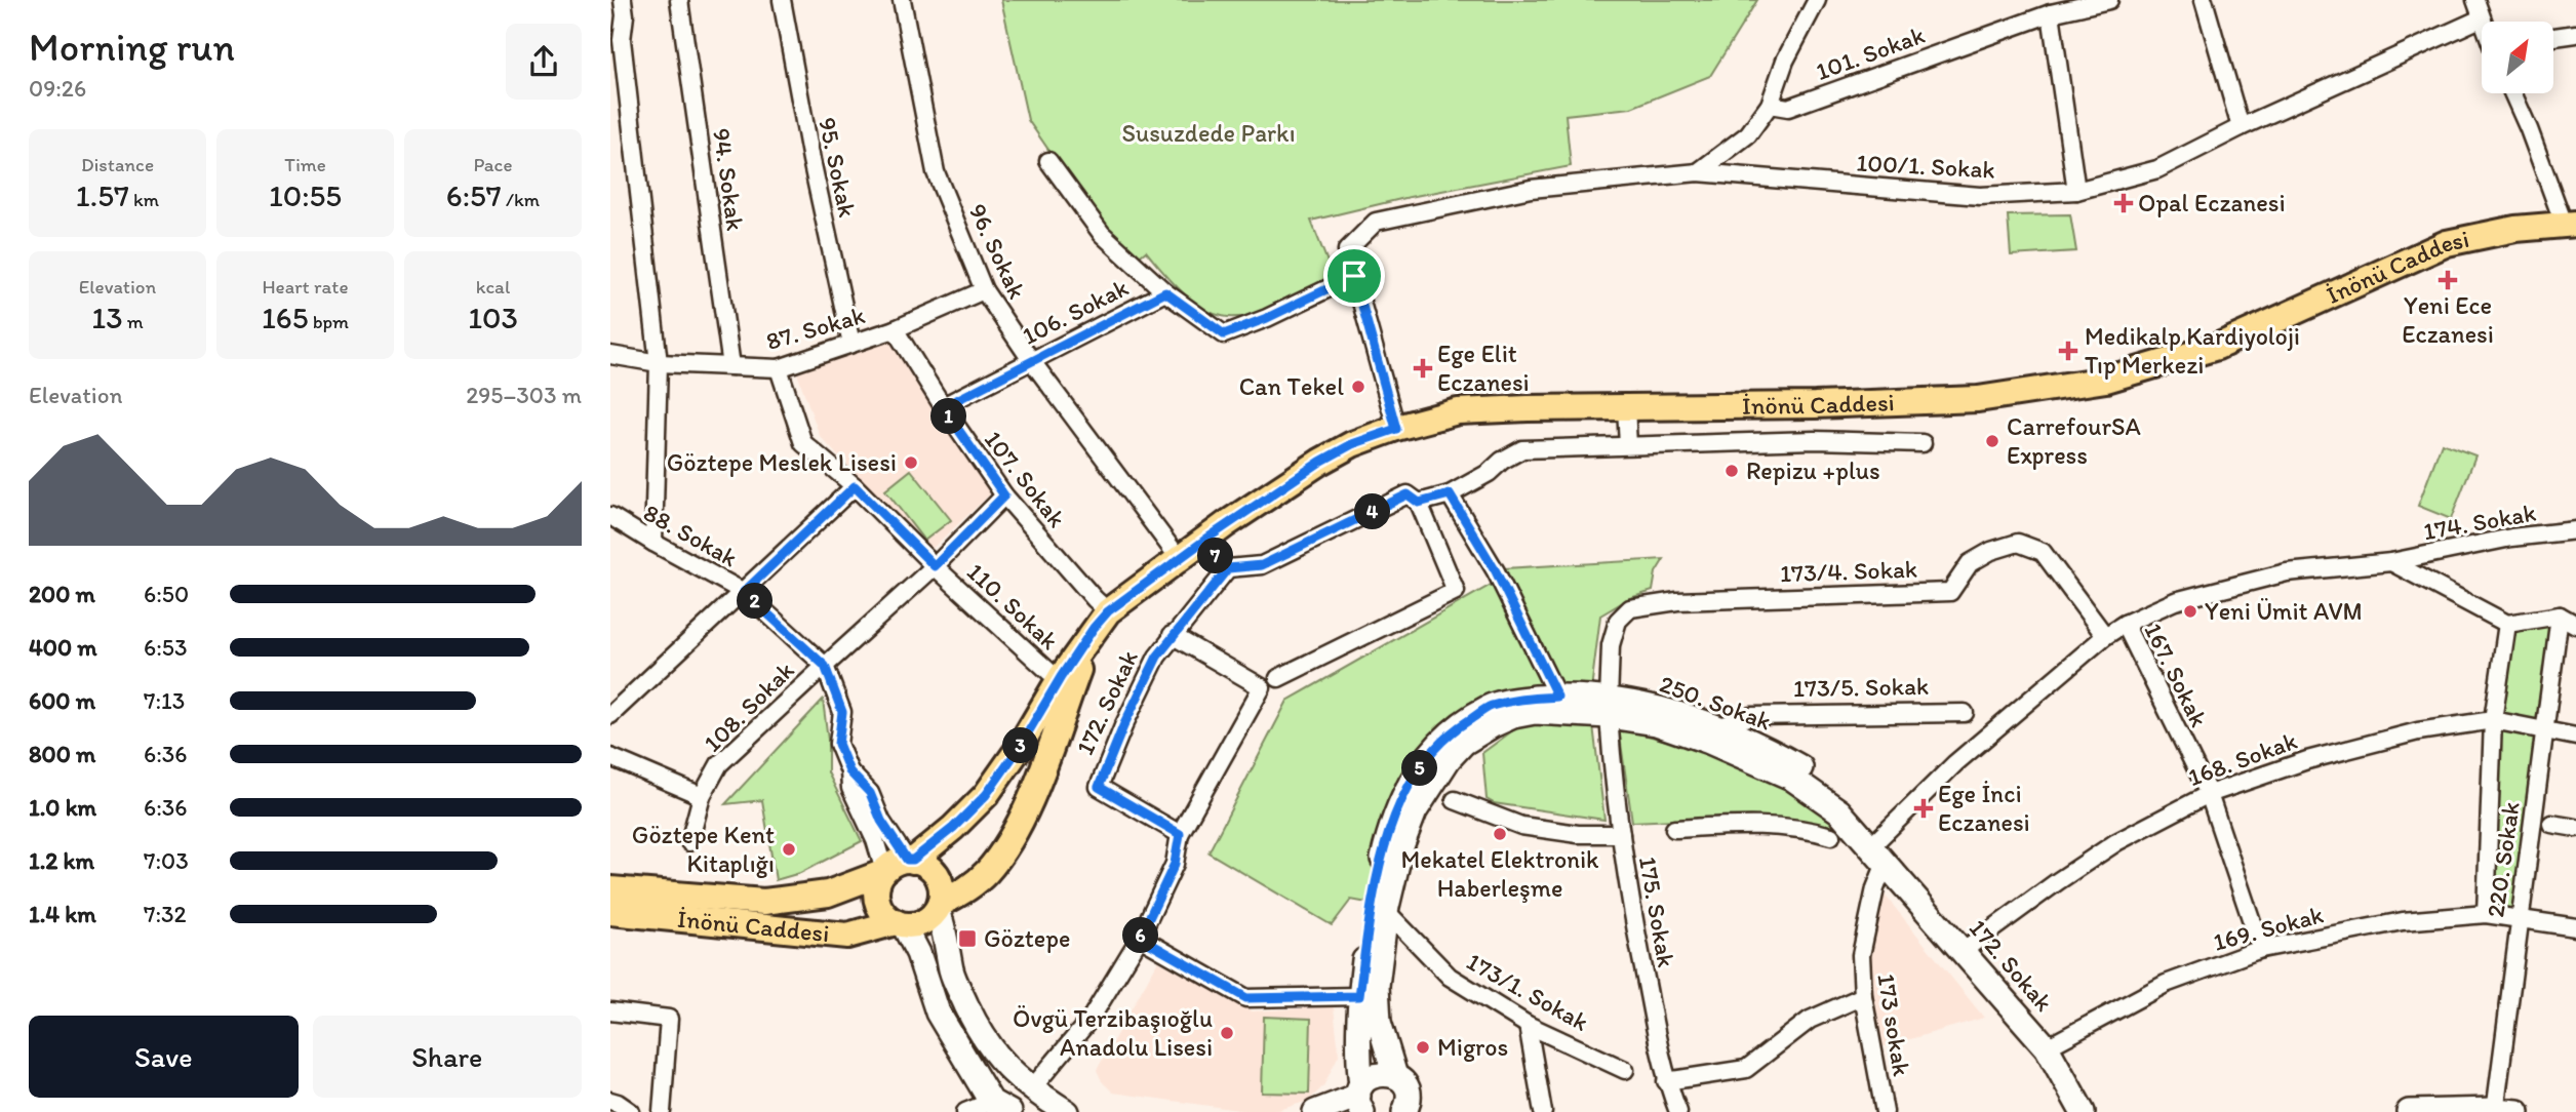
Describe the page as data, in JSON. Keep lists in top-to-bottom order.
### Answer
{
  "streets": {
    "main road": ["İnönü Caddesi", "172. Sokak", "250. Sokak"],
    "street": [
      "101. Sokak",
      "100/1. Sokak",
      "95. Sokak",
      "94. Sokak",
      "96. Sokak",
      "106. Sokak",
      "87. Sokak",
      "107. Sokak",
      "174. Sokak",
      "88. Sokak",
      "173/4. Sokak",
      "110. Sokak",
      "167. Sokak",
      "173/5. Sokak",
      "108. Sokak",
      "168. Sokak",
      "220. Sokak",
      "175. Sokak",
      "169. Sokak",
      "173/1. Sokak",
      "173 sokak"
    ]
  },
  "crossings": [
    ["100/1. Sokak", "106. Sokak"],
    ["95. Sokak", "87. Sokak"],
    ["94. Sokak", "87. Sokak"],
    ["96. Sokak", "İnönü Caddesi"],
    ["96. Sokak", "106. Sokak"],
    ["96. Sokak", "87. Sokak"],
    ["İnönü Caddesi", "107. Sokak"],
    ["İnönü Caddesi", "88. Sokak"],
    ["İnönü Caddesi", "110. Sokak"],
    ["106. Sokak", "107. Sokak"],
    ["87. Sokak", "107. Sokak"],
    ["87. Sokak", "110. Sokak"],
    ["107. Sokak", "108. Sokak"],
    ["174. Sokak", "173/4. Sokak"],
    ["174. Sokak", "167. Sokak"],
    ["174. Sokak", "250. Sokak"],
    ["88. Sokak", "108. Sokak"],
    ["173/4. Sokak", "250. Sokak"],
    ["173/4. Sokak", "175. Sokak"],
    ["110. Sokak", "108. Sokak"],
    ["167. Sokak", "168. Sokak"],
    ["167. Sokak", "169. Sokak"],
    ["173/5. Sokak", "250. Sokak"],
    ["172. Sokak", "250. Sokak"],
    ["172. Sokak", "168. Sokak"],
    ["172. Sokak", "169. Sokak"],
    ["172. Sokak", "173 sokak"],
    ["250. Sokak", "175. Sokak"],
    ["250. Sokak", "173/1. Sokak"],
    ["250. Sokak", "173 sokak"],
    ["168. Sokak", "220. Sokak"],
    ["220. Sokak", "169. Sokak"]
  ],
  "parks": ["Susuzdede Parkı"],
  "places": {
    "health": [
      "Opal Eczanesi",
      "Yeni Ece Eczanesi",
      "Medikalp Kardiyoloji Tıp Merkezi",
      "Ege Elit Eczanesi",
      "Ege İnci Eczanesi"
    ],
    "other": [
      "Can Tekel",
      "CarrefourSA Express",
      "Göztepe Meslek Lisesi",
      "Repizu +plus",
      "Yeni Ümit AVM",
      "Mekatel Elektronik Haberleşme",
      "Göztepe Kent Kitaplığı",
      "Övgü Terzibaşıoğlu Anadolu Lisesi",
      "Migros"
    ],
    "transit": ["Göztepe"]
  },
  "north": "top right",
  "page": {
    "heading": ["Morning run", "09:26"],
    "stats": [
      ["Distance", "1.57 km"],
      ["Time", "10:55"],
      ["Pace", "6:57 /km"],
      ["Elevation", "13 m"],
      ["Heart rate", "165 bpm"],
      ["kcal", "103"]
    ],
    "chart": ["Elevation", "295–303 m"],
    "pins": [
      "1",
      "4",
      "7",
      "2",
      "3",
      "5",
      "6"
    ],
    "list": [
      {
        "name": "200 m",
        "note": "6:50"
      },
      {
        "name": "400 m",
        "note": "6:53"
      },
      {
        "name": "600 m",
        "note": "7:13"
      },
      {
        "name": "800 m",
        "note": "6:36"
      },
      {
        "name": "1.0 km",
        "note": "6:36"
      },
      {
        "name": "1.2 km",
        "note": "7:03"
      },
      {
        "name": "1.4 km",
        "note": "7:32"
      }
    ],
    "buttons": ["Save", "Share"]
  }
}
